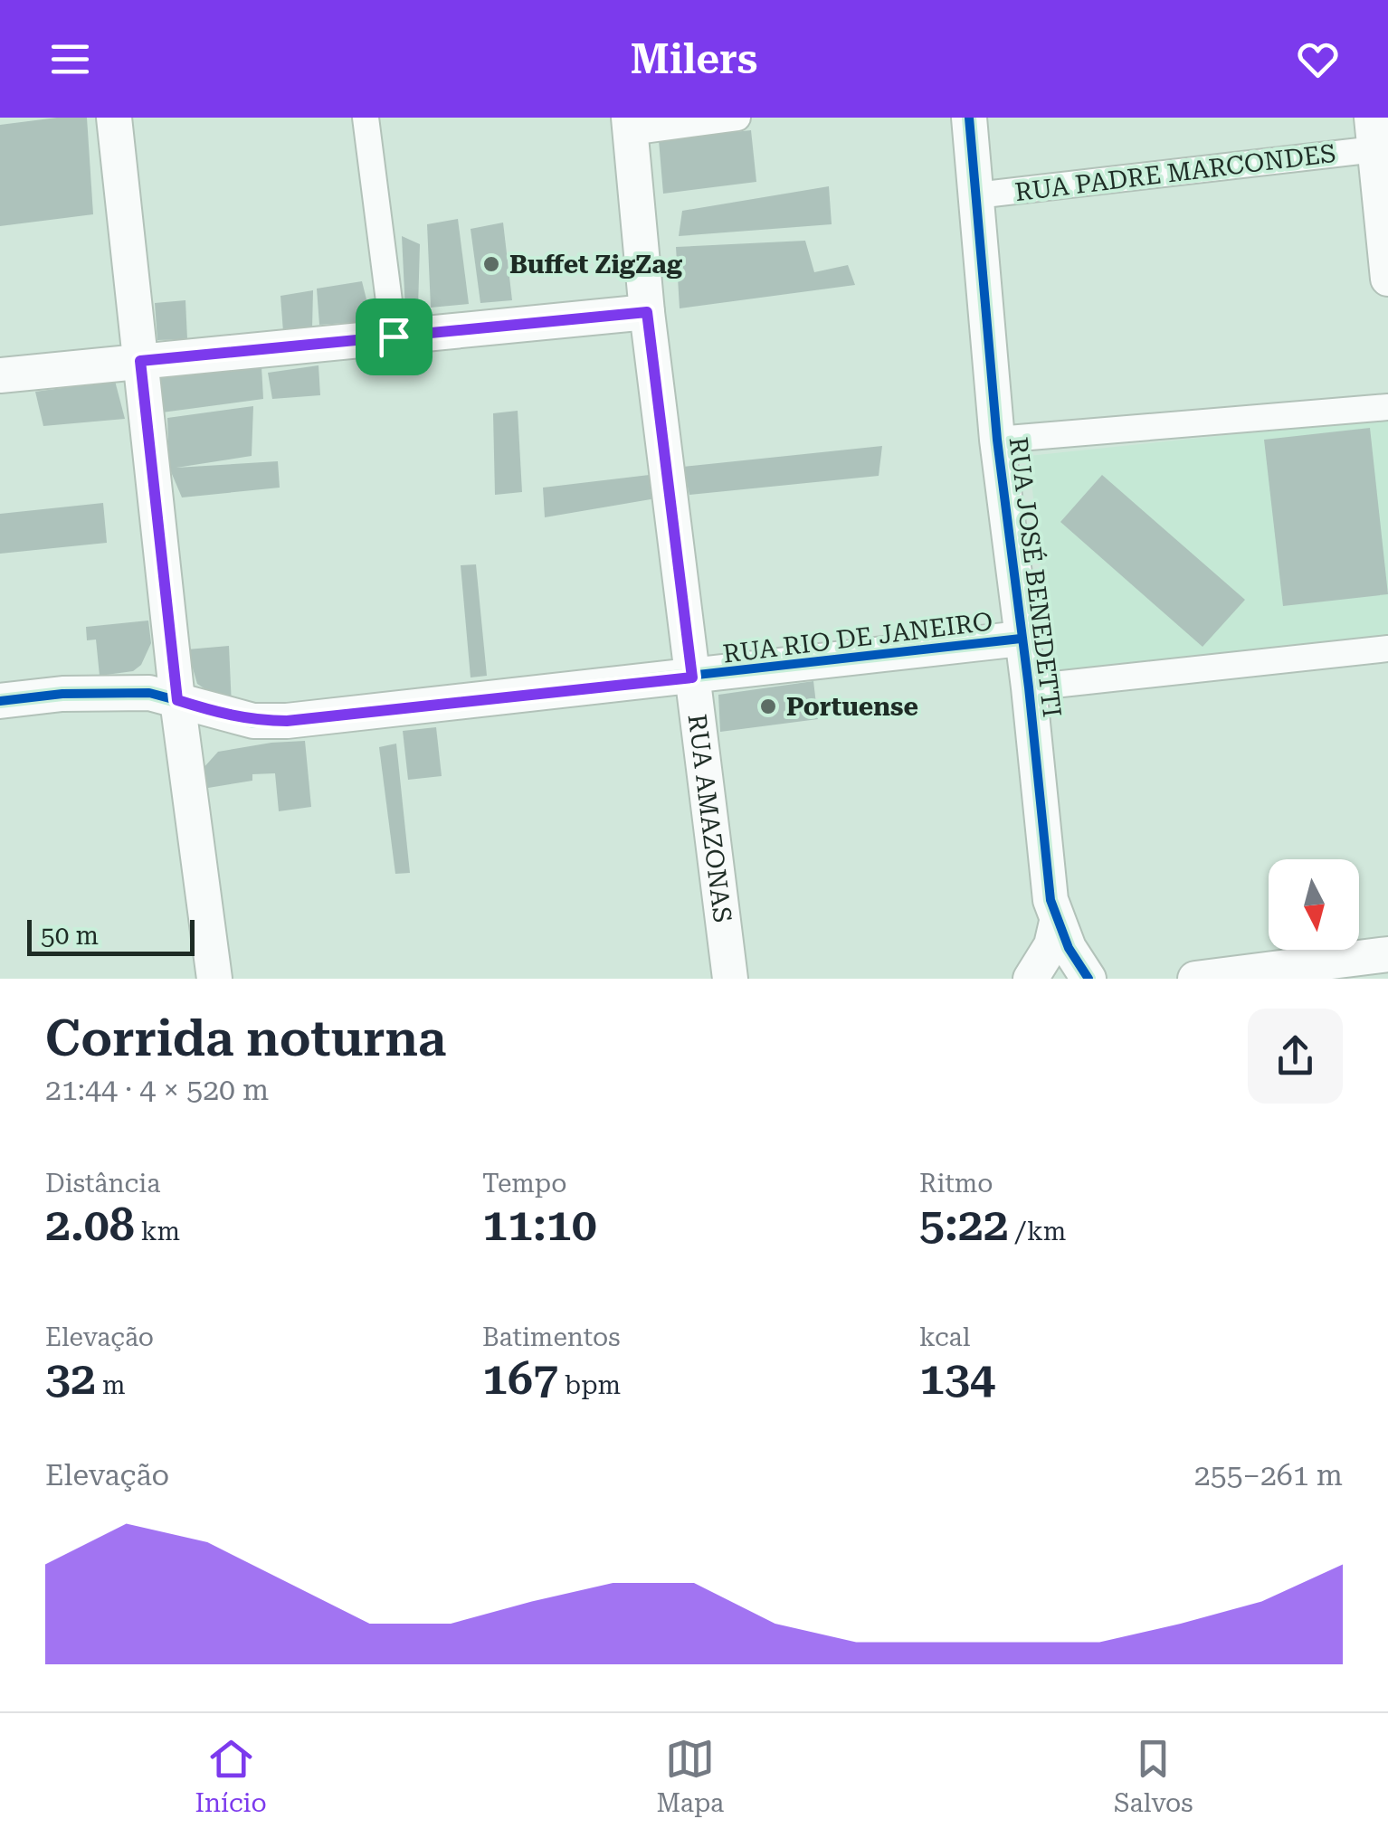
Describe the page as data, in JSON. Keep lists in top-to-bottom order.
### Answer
{
  "streets": {
    "street": [
      "RUA PADRE MARCONDES",
      "RUA JOSÉ BENEDETTI",
      "RUA RIO DE JANEIRO",
      "RUA AMAZONAS"
    ]
  },
  "crossings": [
    ["RUA PADRE MARCONDES", "RUA JOSÉ BENEDETTI"],
    ["RUA JOSÉ BENEDETTI", "RUA RIO DE JANEIRO"],
    ["RUA RIO DE JANEIRO", "RUA AMAZONAS"]
  ],
  "places": ["Buffet ZigZag", "Portuense"],
  "scale_bar": "50 m",
  "north": "bottom",
  "page": {
    "header": "Milers",
    "scale": "50 m",
    "heading": ["Corrida noturna", "21:44 · 4 × 520 m"],
    "stats": [
      ["Distância", "2.08 km"],
      ["Tempo", "11:10"],
      ["Ritmo", "5:22 /km"],
      ["Elevação", "32 m"],
      ["Batimentos", "167 bpm"],
      ["kcal", "134"]
    ],
    "chart": ["Elevação", "255–261 m"],
    "tabs": ["Início", "Mapa", "Salvos"]
  }
}
